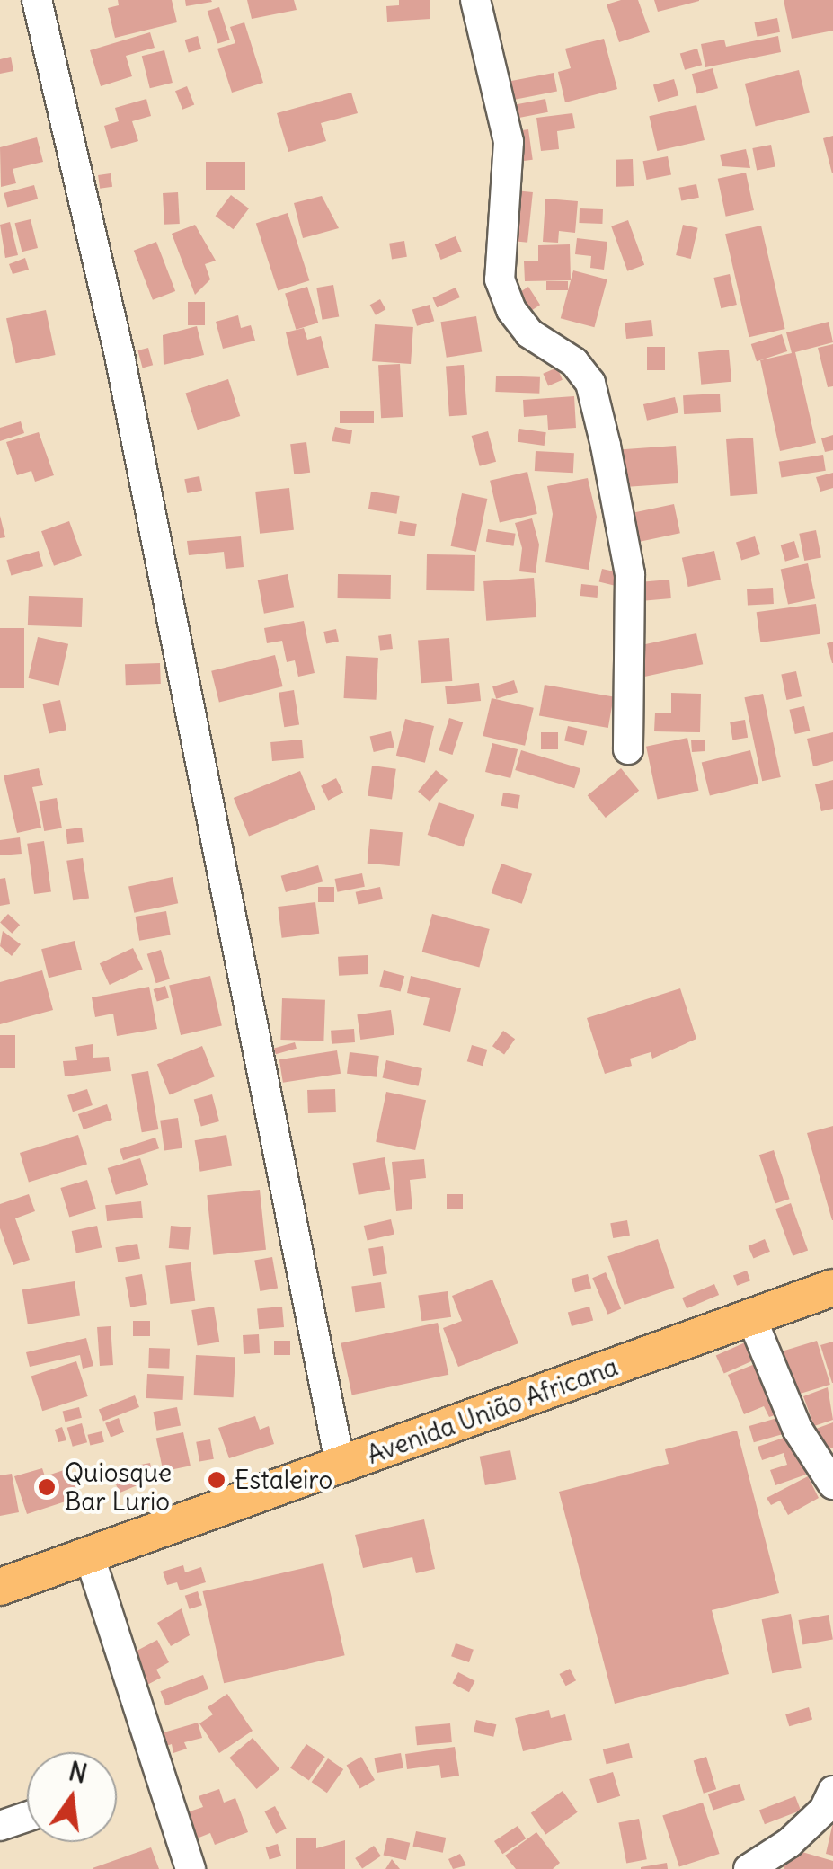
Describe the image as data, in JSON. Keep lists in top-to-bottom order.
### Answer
{
  "streets": {
    "main road": ["Avenida União Africana"]
  },
  "places": ["Estaleiro", "Quiosque Bar Lurio"],
  "north": "top"
}
